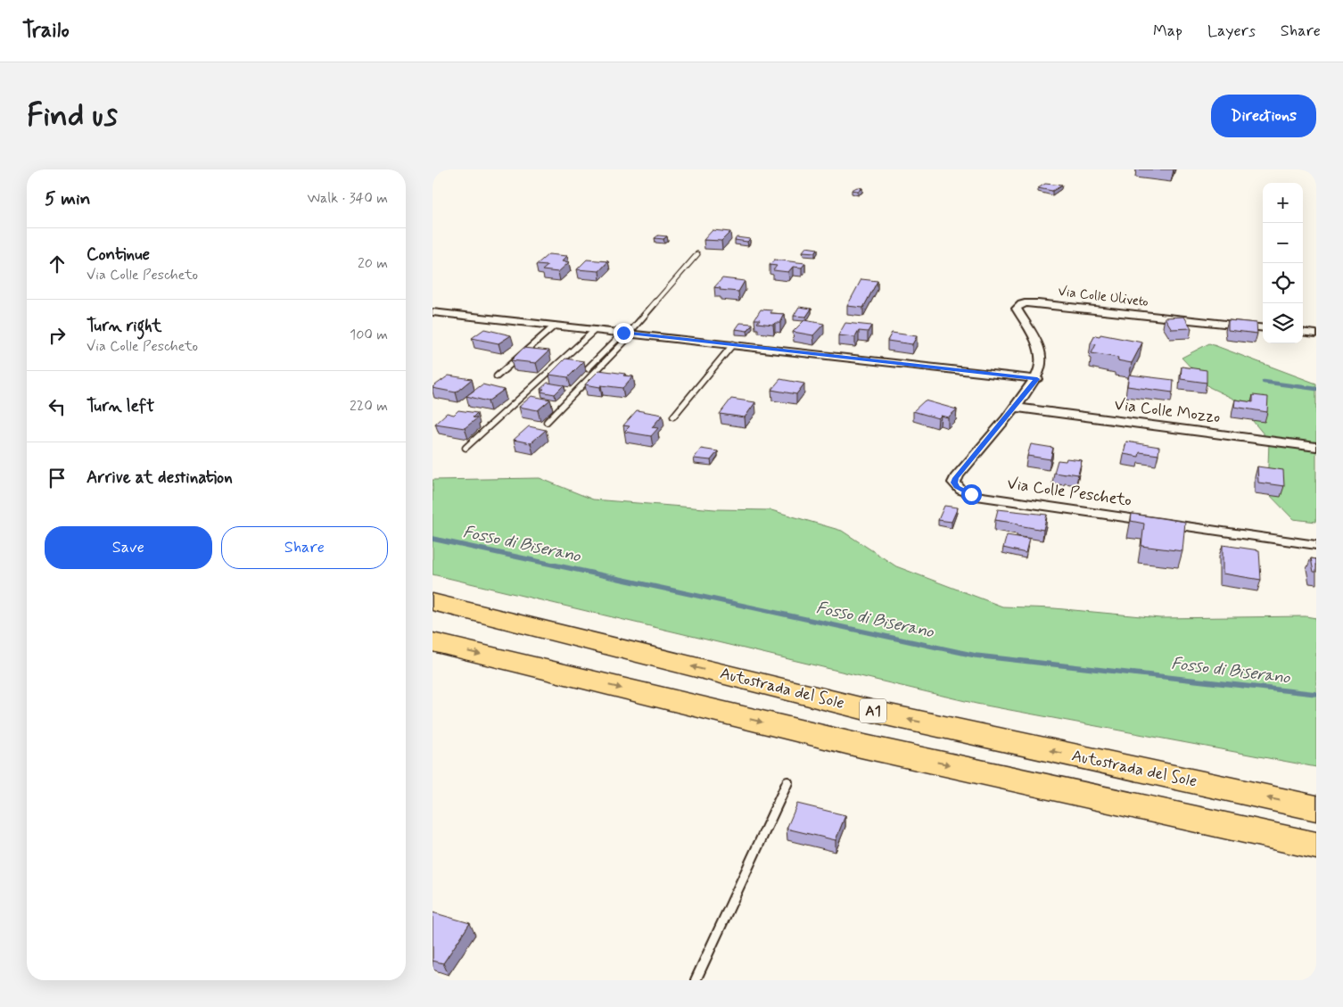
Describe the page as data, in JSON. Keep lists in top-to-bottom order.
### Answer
{
  "streets": {
    "highway": ["Autostrada del Sole", "A1"],
    "street": ["Via Colle Uliveto", "Via Colle Mozzo", "Via Colle Pescheto"]
  },
  "crossings": [
    ["Via Colle Uliveto", "Via Colle Pescheto"],
    ["Via Colle Mozzo", "Via Colle Pescheto"]
  ],
  "water": ["Fosso di Biserano"],
  "page": {
    "header": "Trailo",
    "nav": ["Map", "Layers", "Share"],
    "buttons": [
      "Directions",
      ["Save", "Share"]
    ],
    "title": "Find us",
    "heading": ["5 min", "Walk · 340 m"],
    "map_buttons": ["+", "−"],
    "list": [
      ["Continue", "Via Colle Pescheto", "20 m"],
      ["Turn right", "Via Colle Pescheto", "100 m"],
      ["Turn left", "220 m"],
      "Arrive at destination"
    ]
  }
}
